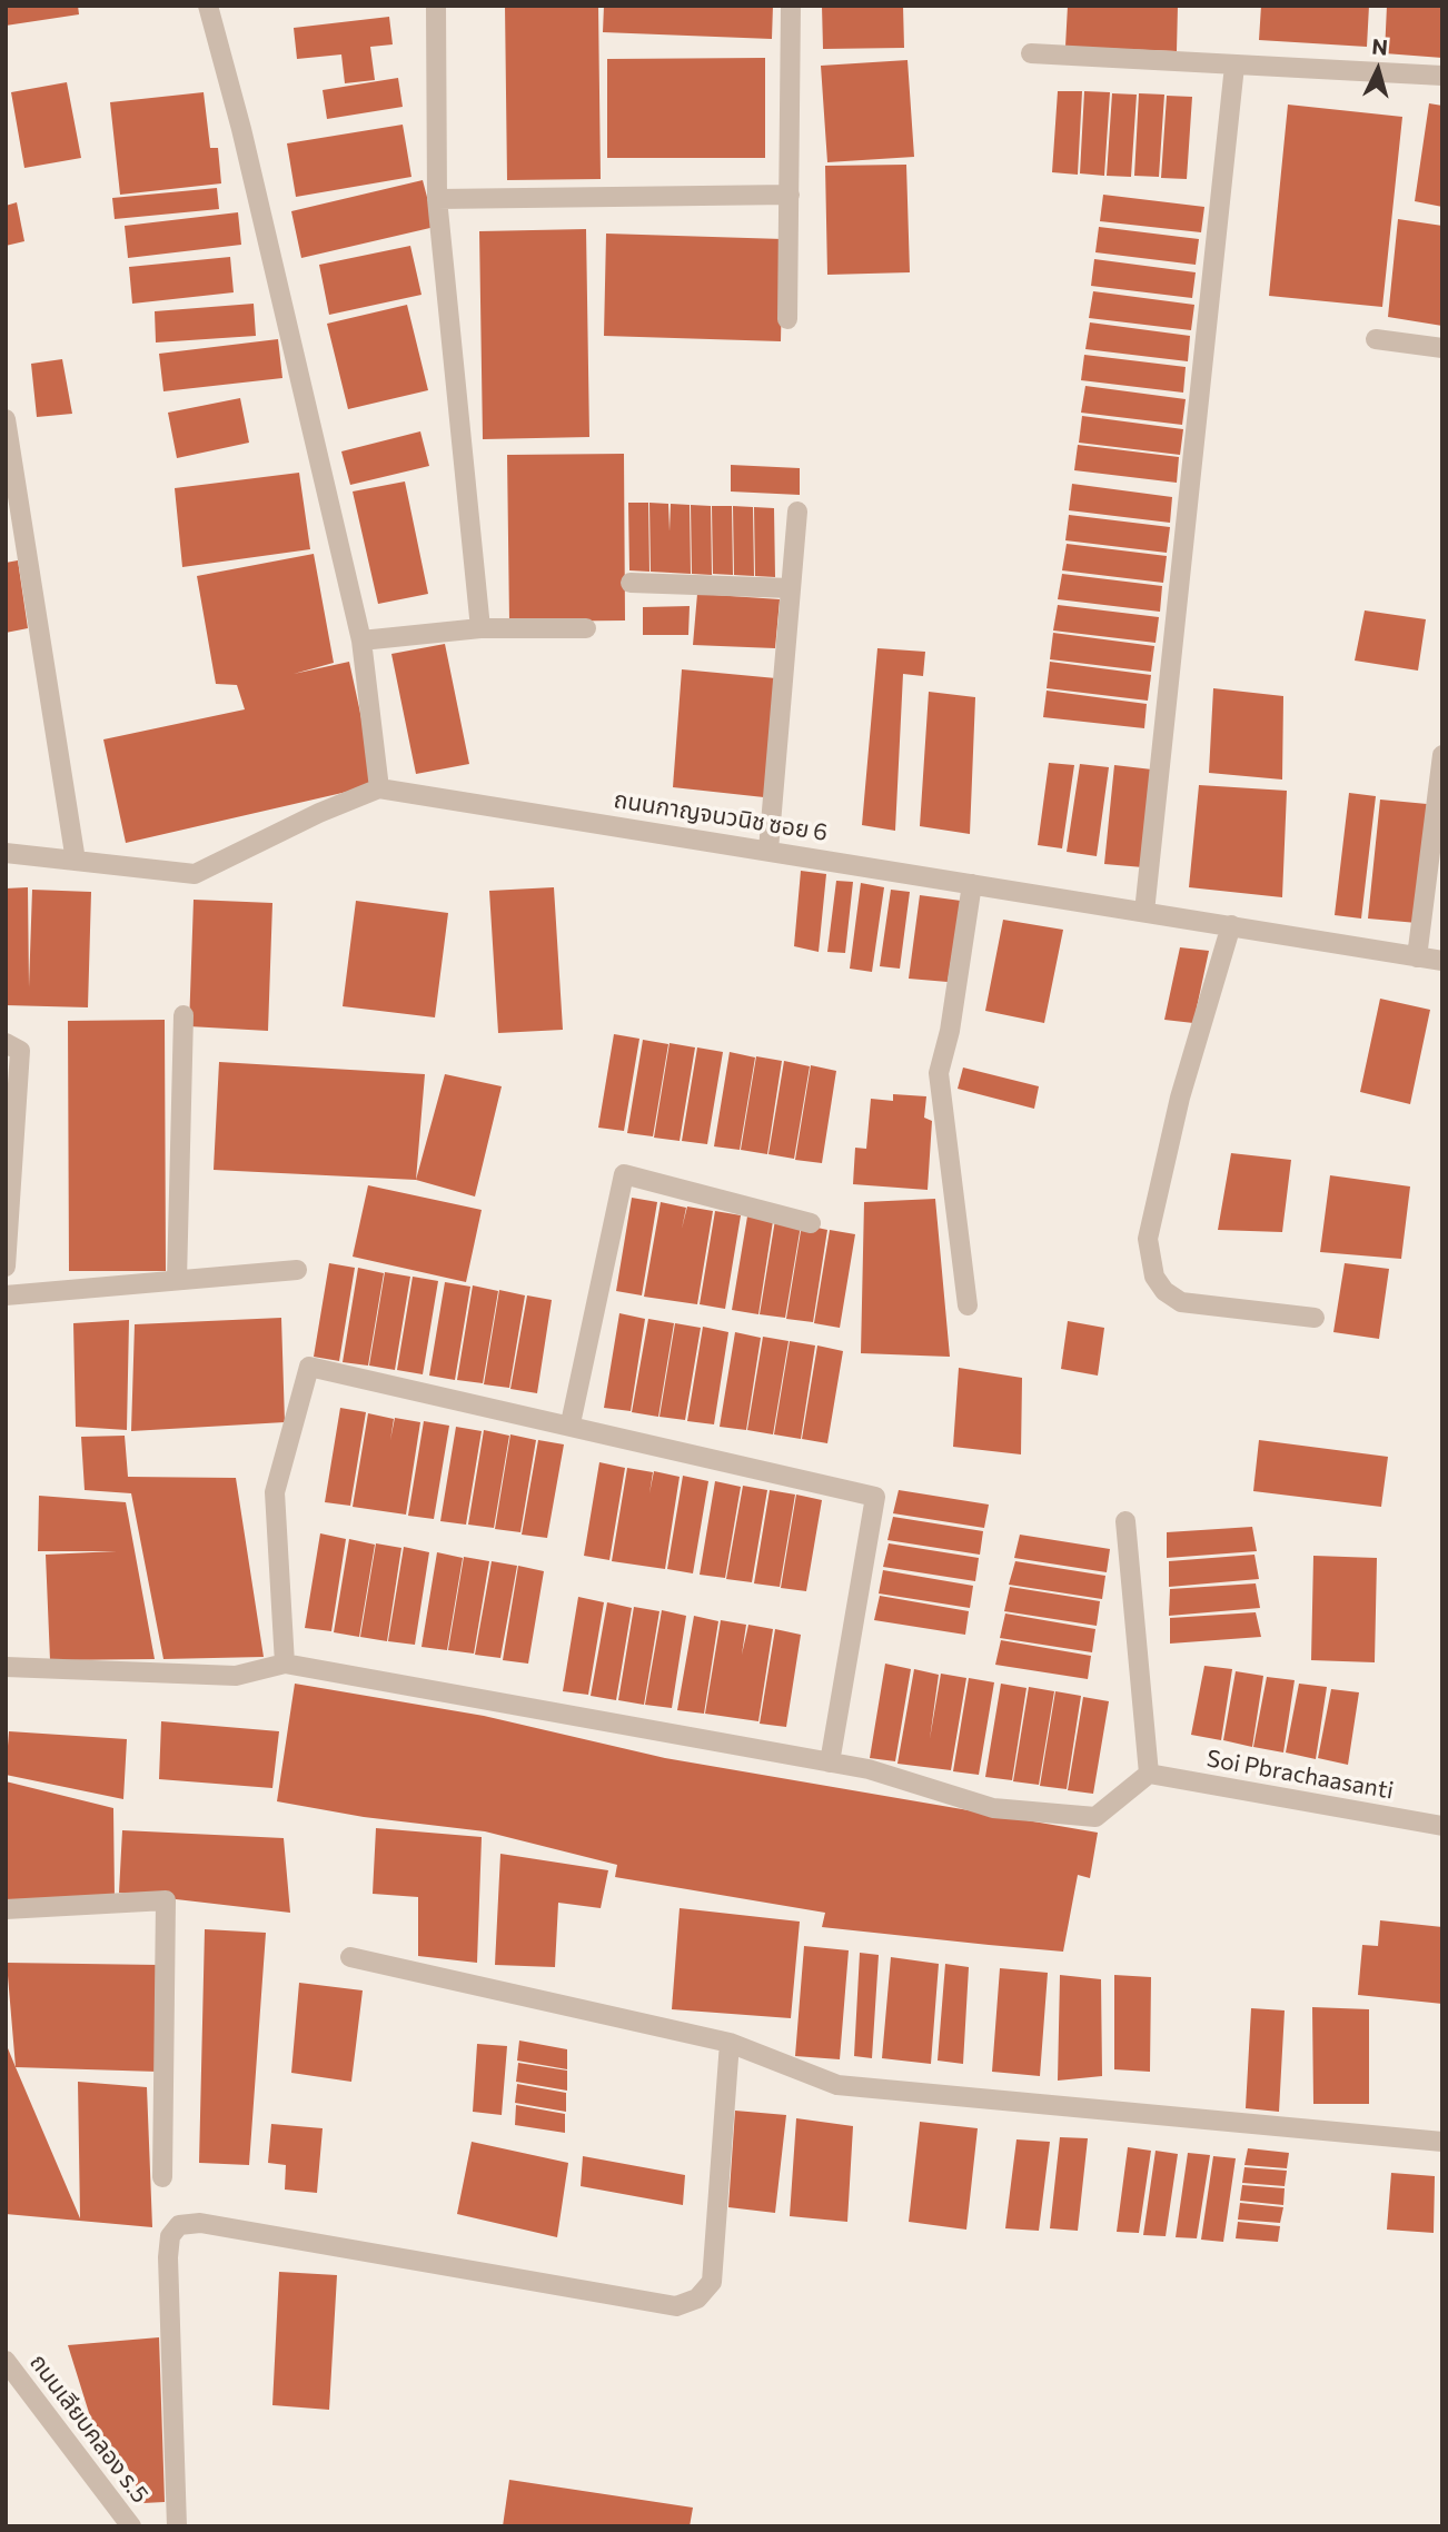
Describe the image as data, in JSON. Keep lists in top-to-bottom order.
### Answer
{
  "streets": {
    "street": ["ถนนกาญจนวนิช ซอย 6", "Soi Pbrachaasanti", "ถนนเลียบคลอง ร.5"]
  },
  "north": "top"
}
